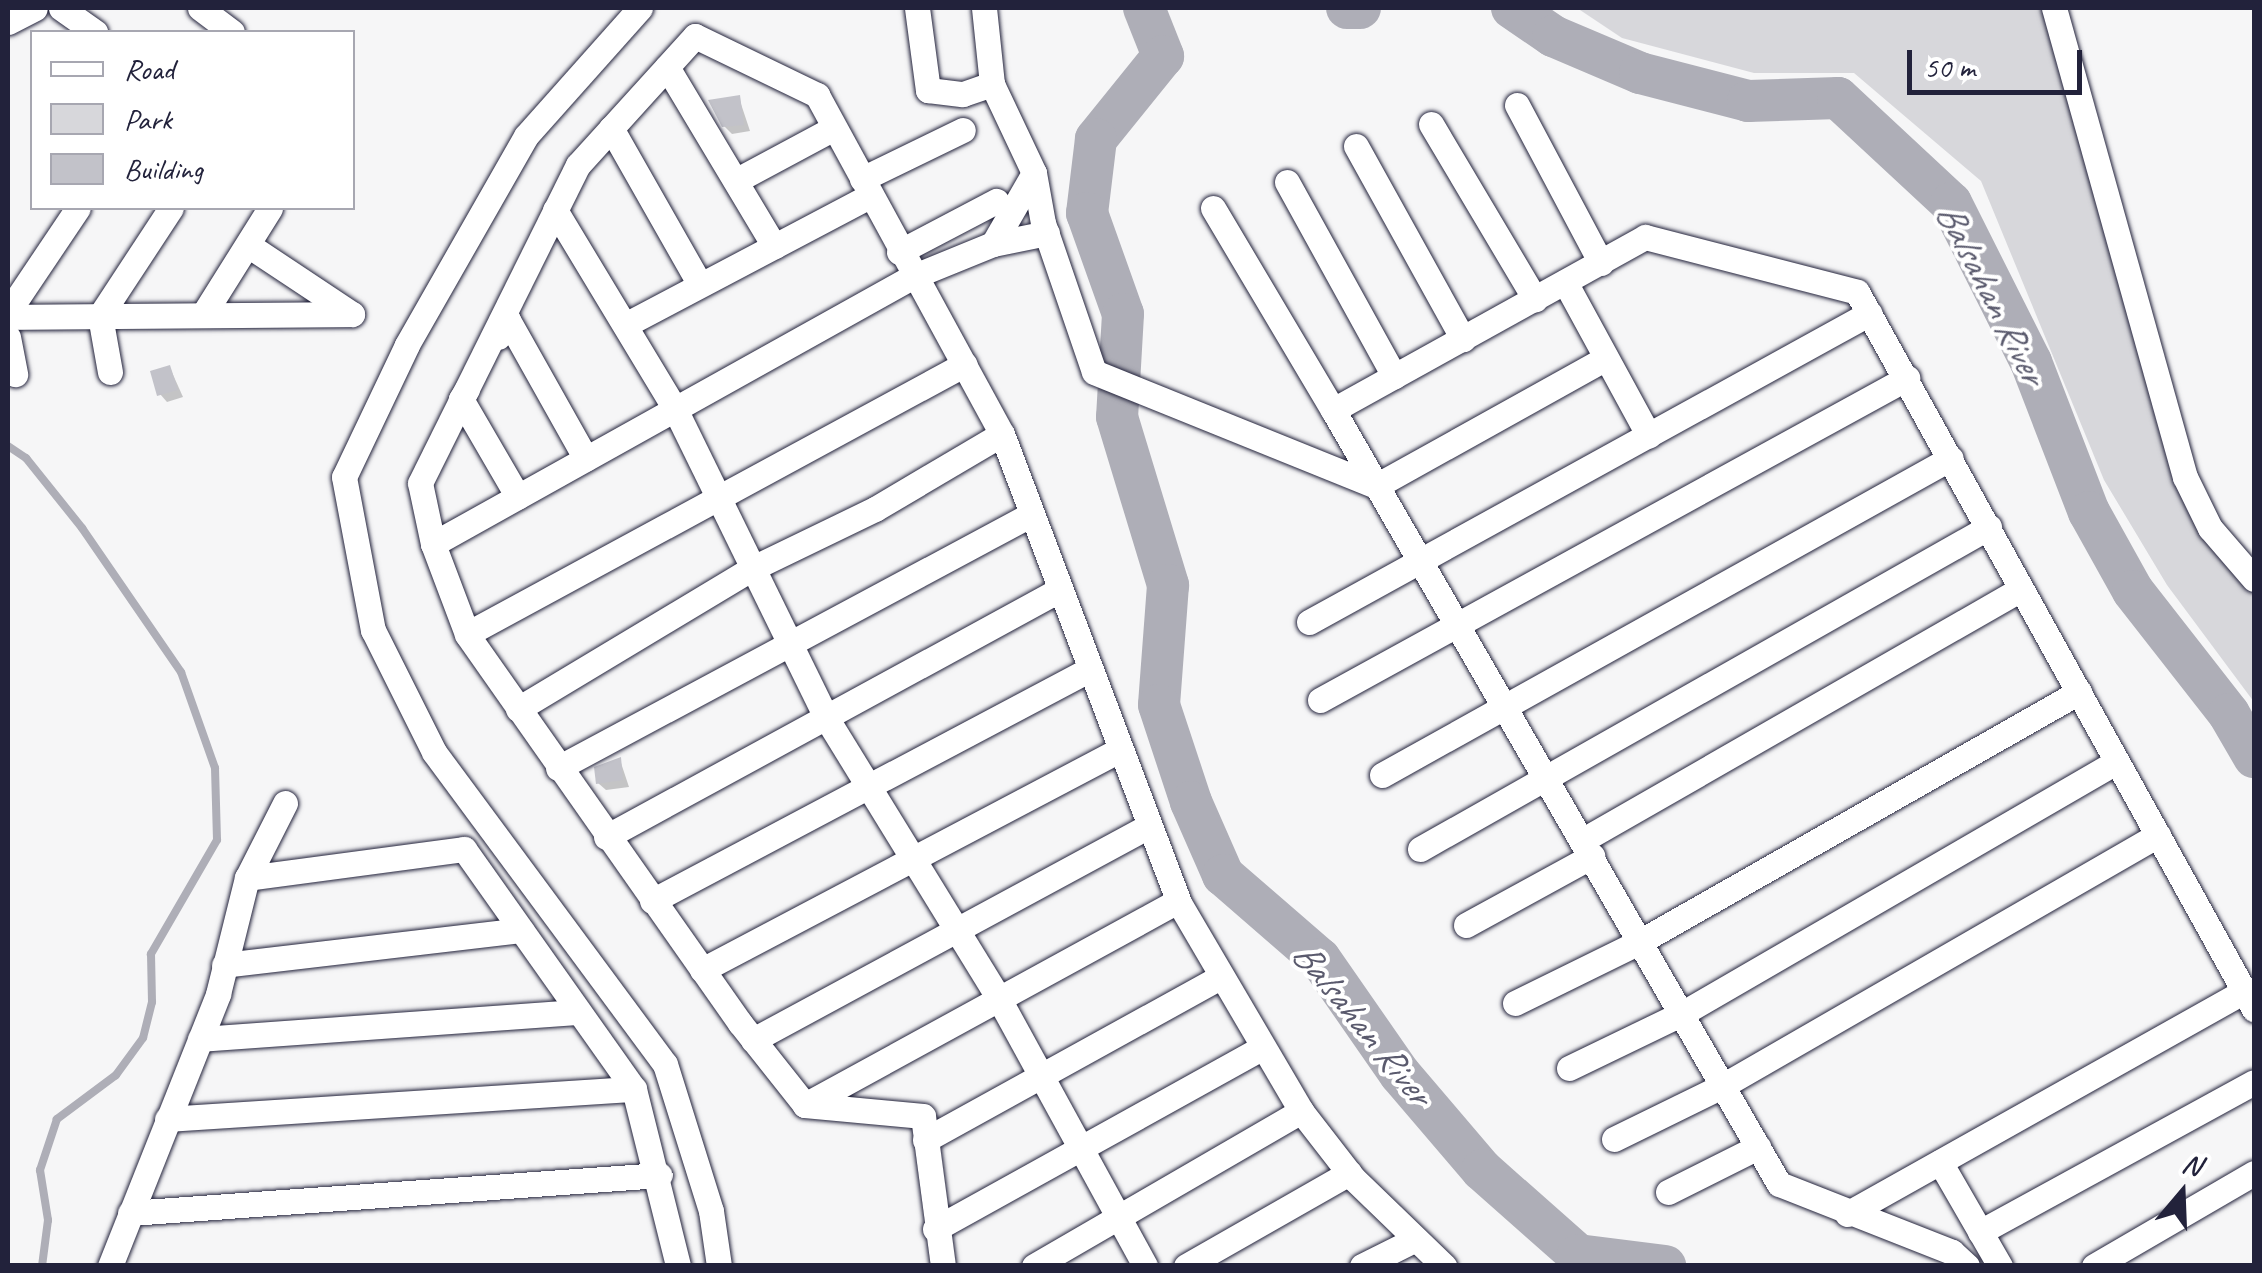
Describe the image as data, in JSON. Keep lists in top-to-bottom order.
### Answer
{
  "water": ["Balsahan River"],
  "legend": ["Road", "Park", "Building"],
  "scale_bar": "50 m",
  "north": "top"
}
